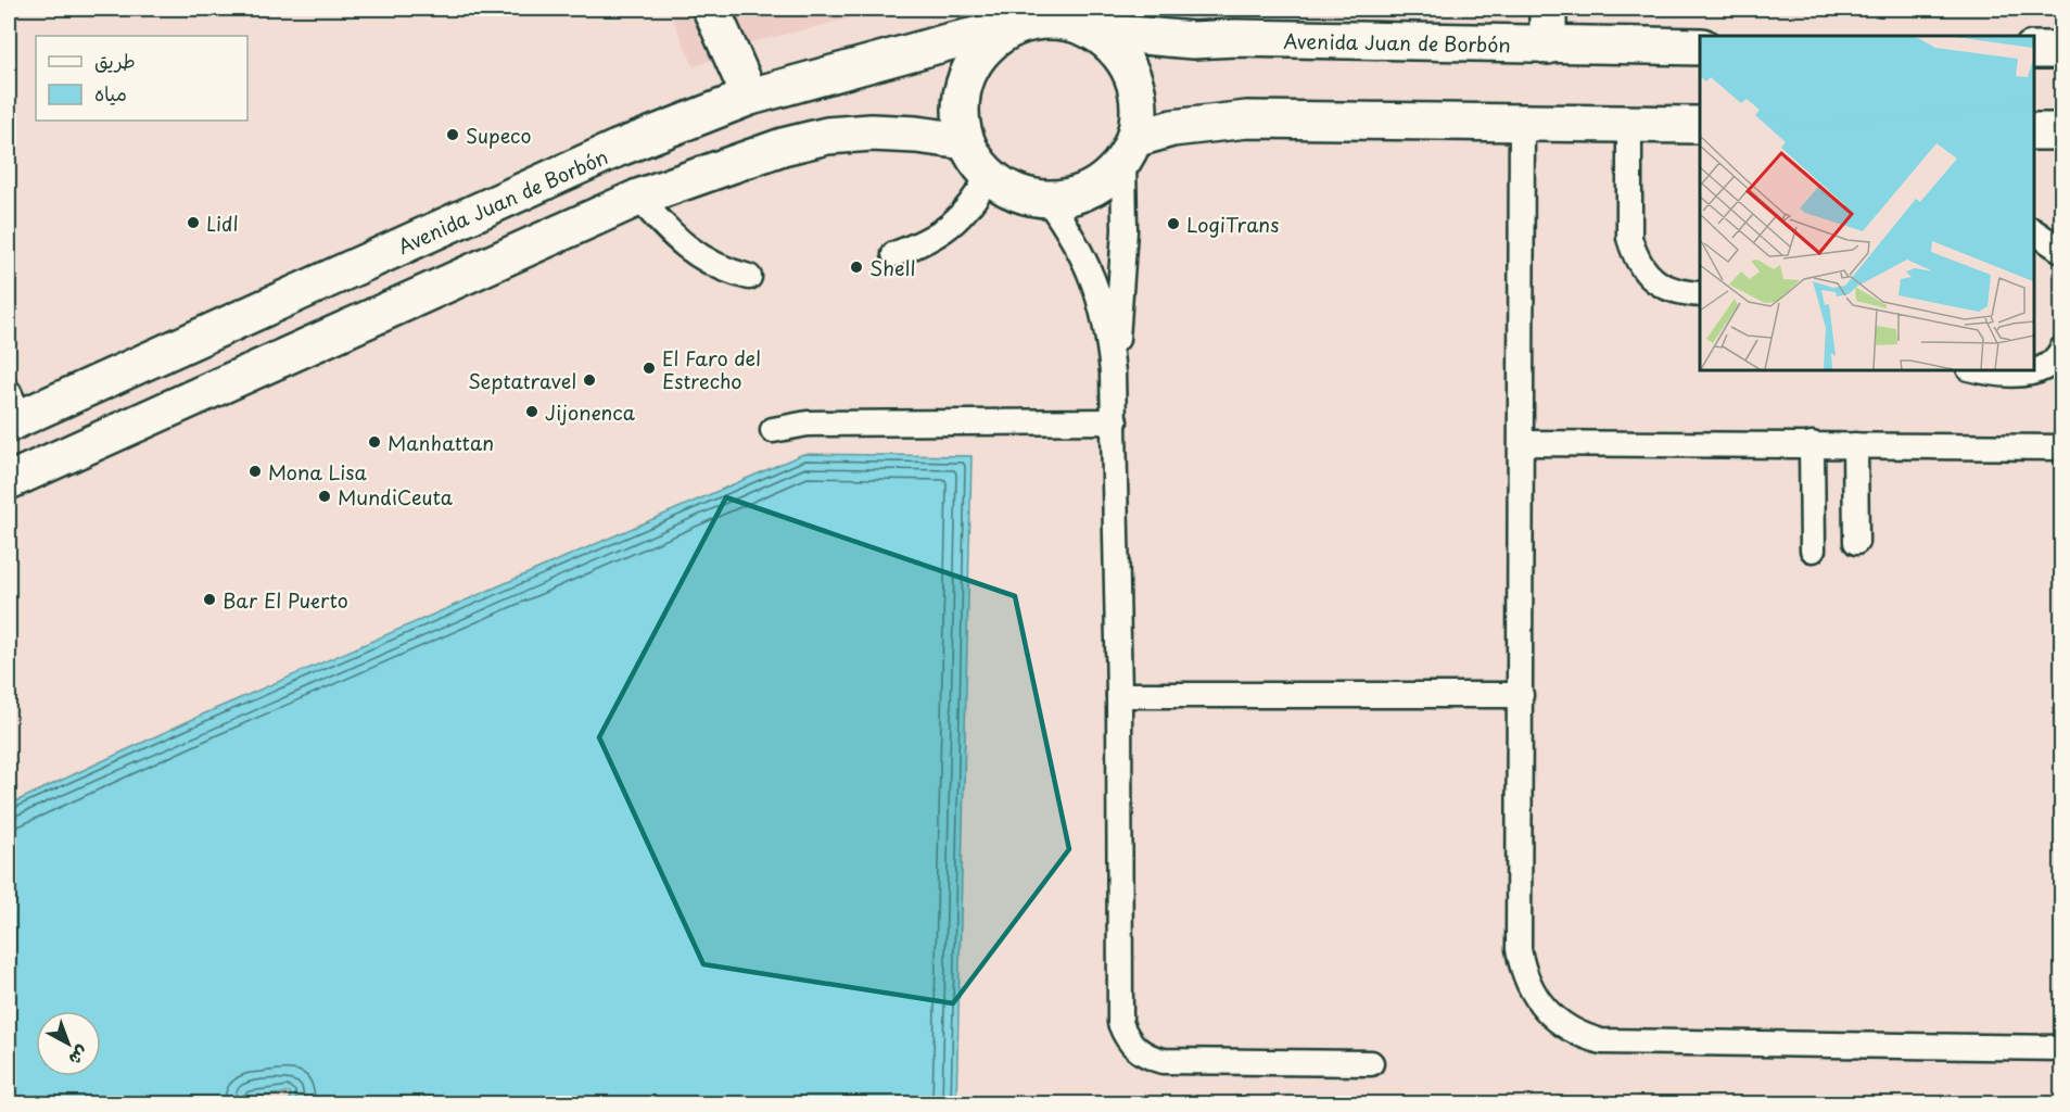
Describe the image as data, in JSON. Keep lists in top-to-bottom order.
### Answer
{
  "streets": {
    "street": ["Avenida Juan de Borbón"]
  },
  "places": [
    "Supeco",
    "Lidl",
    "LogiTrans",
    "Shell",
    "El Faro del Estrecho",
    "Septatravel",
    "Jijonenca",
    "Manhattan",
    "Mona Lisa",
    "MundiCeuta",
    "Bar El Puerto"
  ],
  "legend": ["طريق", "مياه"],
  "north": "bottom right"
}
